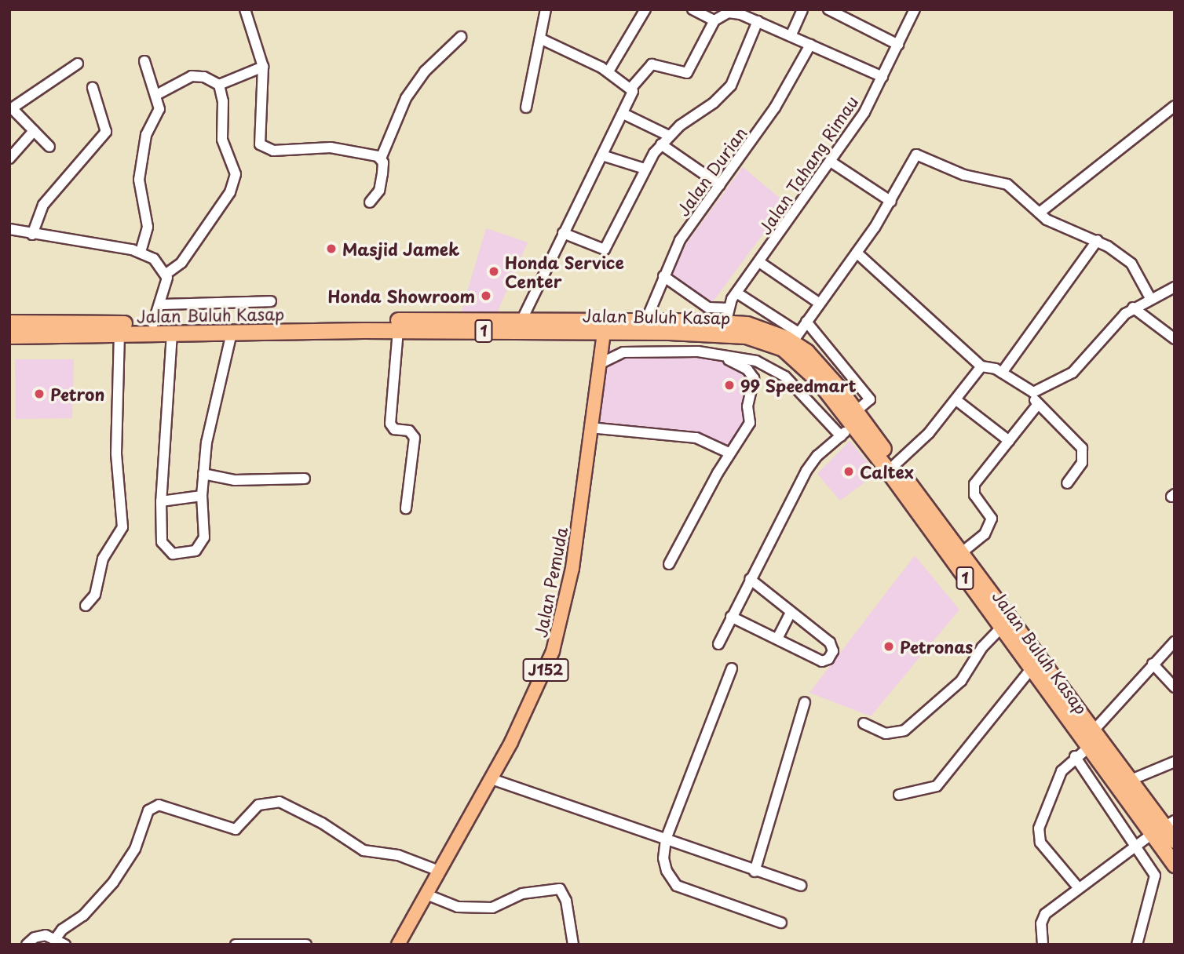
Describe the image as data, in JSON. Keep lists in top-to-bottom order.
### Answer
{
  "streets": {
    "highway": ["Jalan Buluh Kasap", "1"],
    "main road": ["Jalan Pemuda", "J152"],
    "street": ["Jalan Tahang Rimau", "Jalan Durian"]
  },
  "crossings": [
    ["Jalan Tahang Rimau", "Jalan Buluh Kasap"],
    ["Jalan Durian", "Jalan Buluh Kasap"],
    ["Jalan Buluh Kasap", "Jalan Pemuda"]
  ],
  "places": [
    "Masjid Jamek",
    "Honda Service Center",
    "Honda Showroom",
    "99 Speedmart",
    "Petron",
    "Caltex",
    "Petronas"
  ]
}
